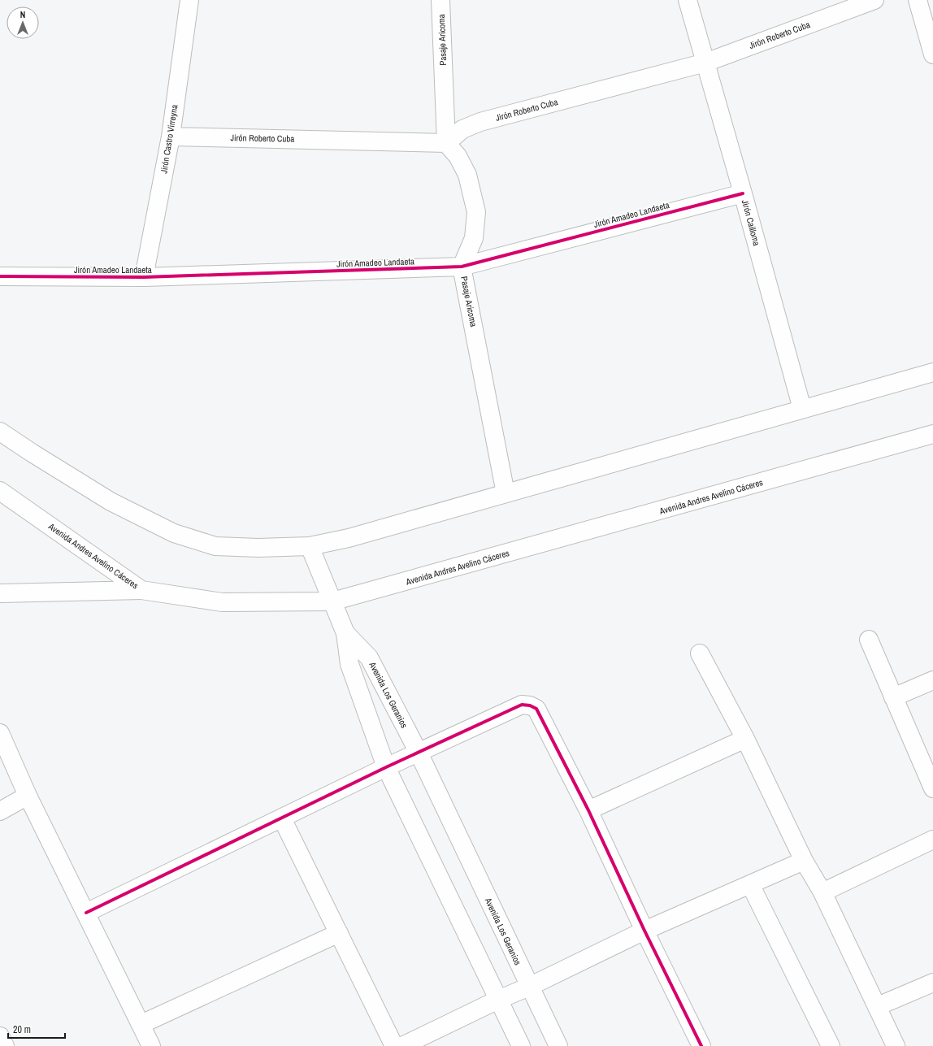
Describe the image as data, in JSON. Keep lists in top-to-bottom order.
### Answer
{
  "streets": {
    "street": [
      "Jirón Roberto Cuba",
      "Pasaje Aricoma",
      "Jirón Castro Virreyna",
      "Jirón Amadeo Landaeta",
      "Jirón Cailloma",
      "Avenida Andres Avelino Cáceres",
      "Avenida Los Geranios"
    ]
  },
  "crossings": [
    ["Jirón Roberto Cuba", "Pasaje Aricoma"],
    ["Jirón Roberto Cuba", "Jirón Castro Virreyna"],
    ["Jirón Roberto Cuba", "Jirón Cailloma"],
    ["Pasaje Aricoma", "Jirón Amadeo Landaeta"],
    ["Jirón Castro Virreyna", "Jirón Amadeo Landaeta"],
    ["Jirón Amadeo Landaeta", "Jirón Cailloma"]
  ],
  "scale_bar": "20 m",
  "north": "top"
}
